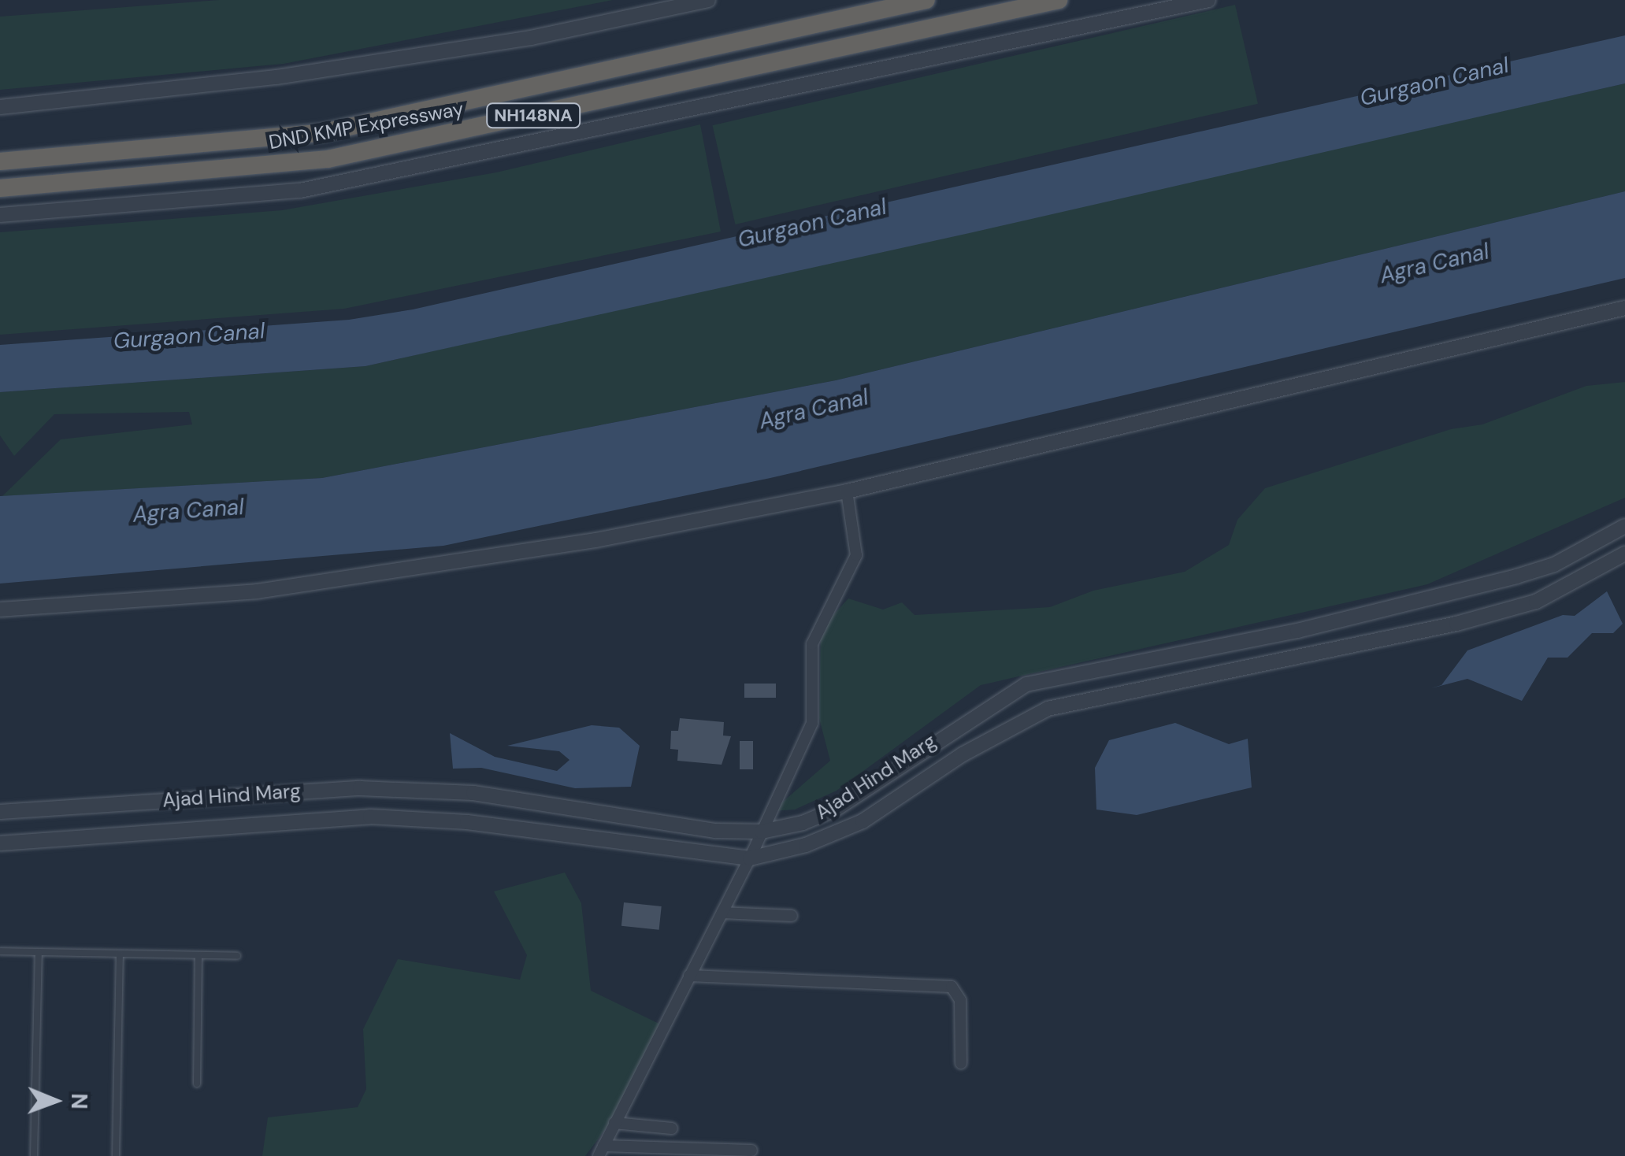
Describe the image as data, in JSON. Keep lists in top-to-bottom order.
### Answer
{
  "streets": {
    "highway": ["NH148NA", "DND KMP Expressway"],
    "street": ["Ajad Hind Marg"]
  },
  "water": ["Gurgaon Canal", "Agra Canal"],
  "north": "right"
}
